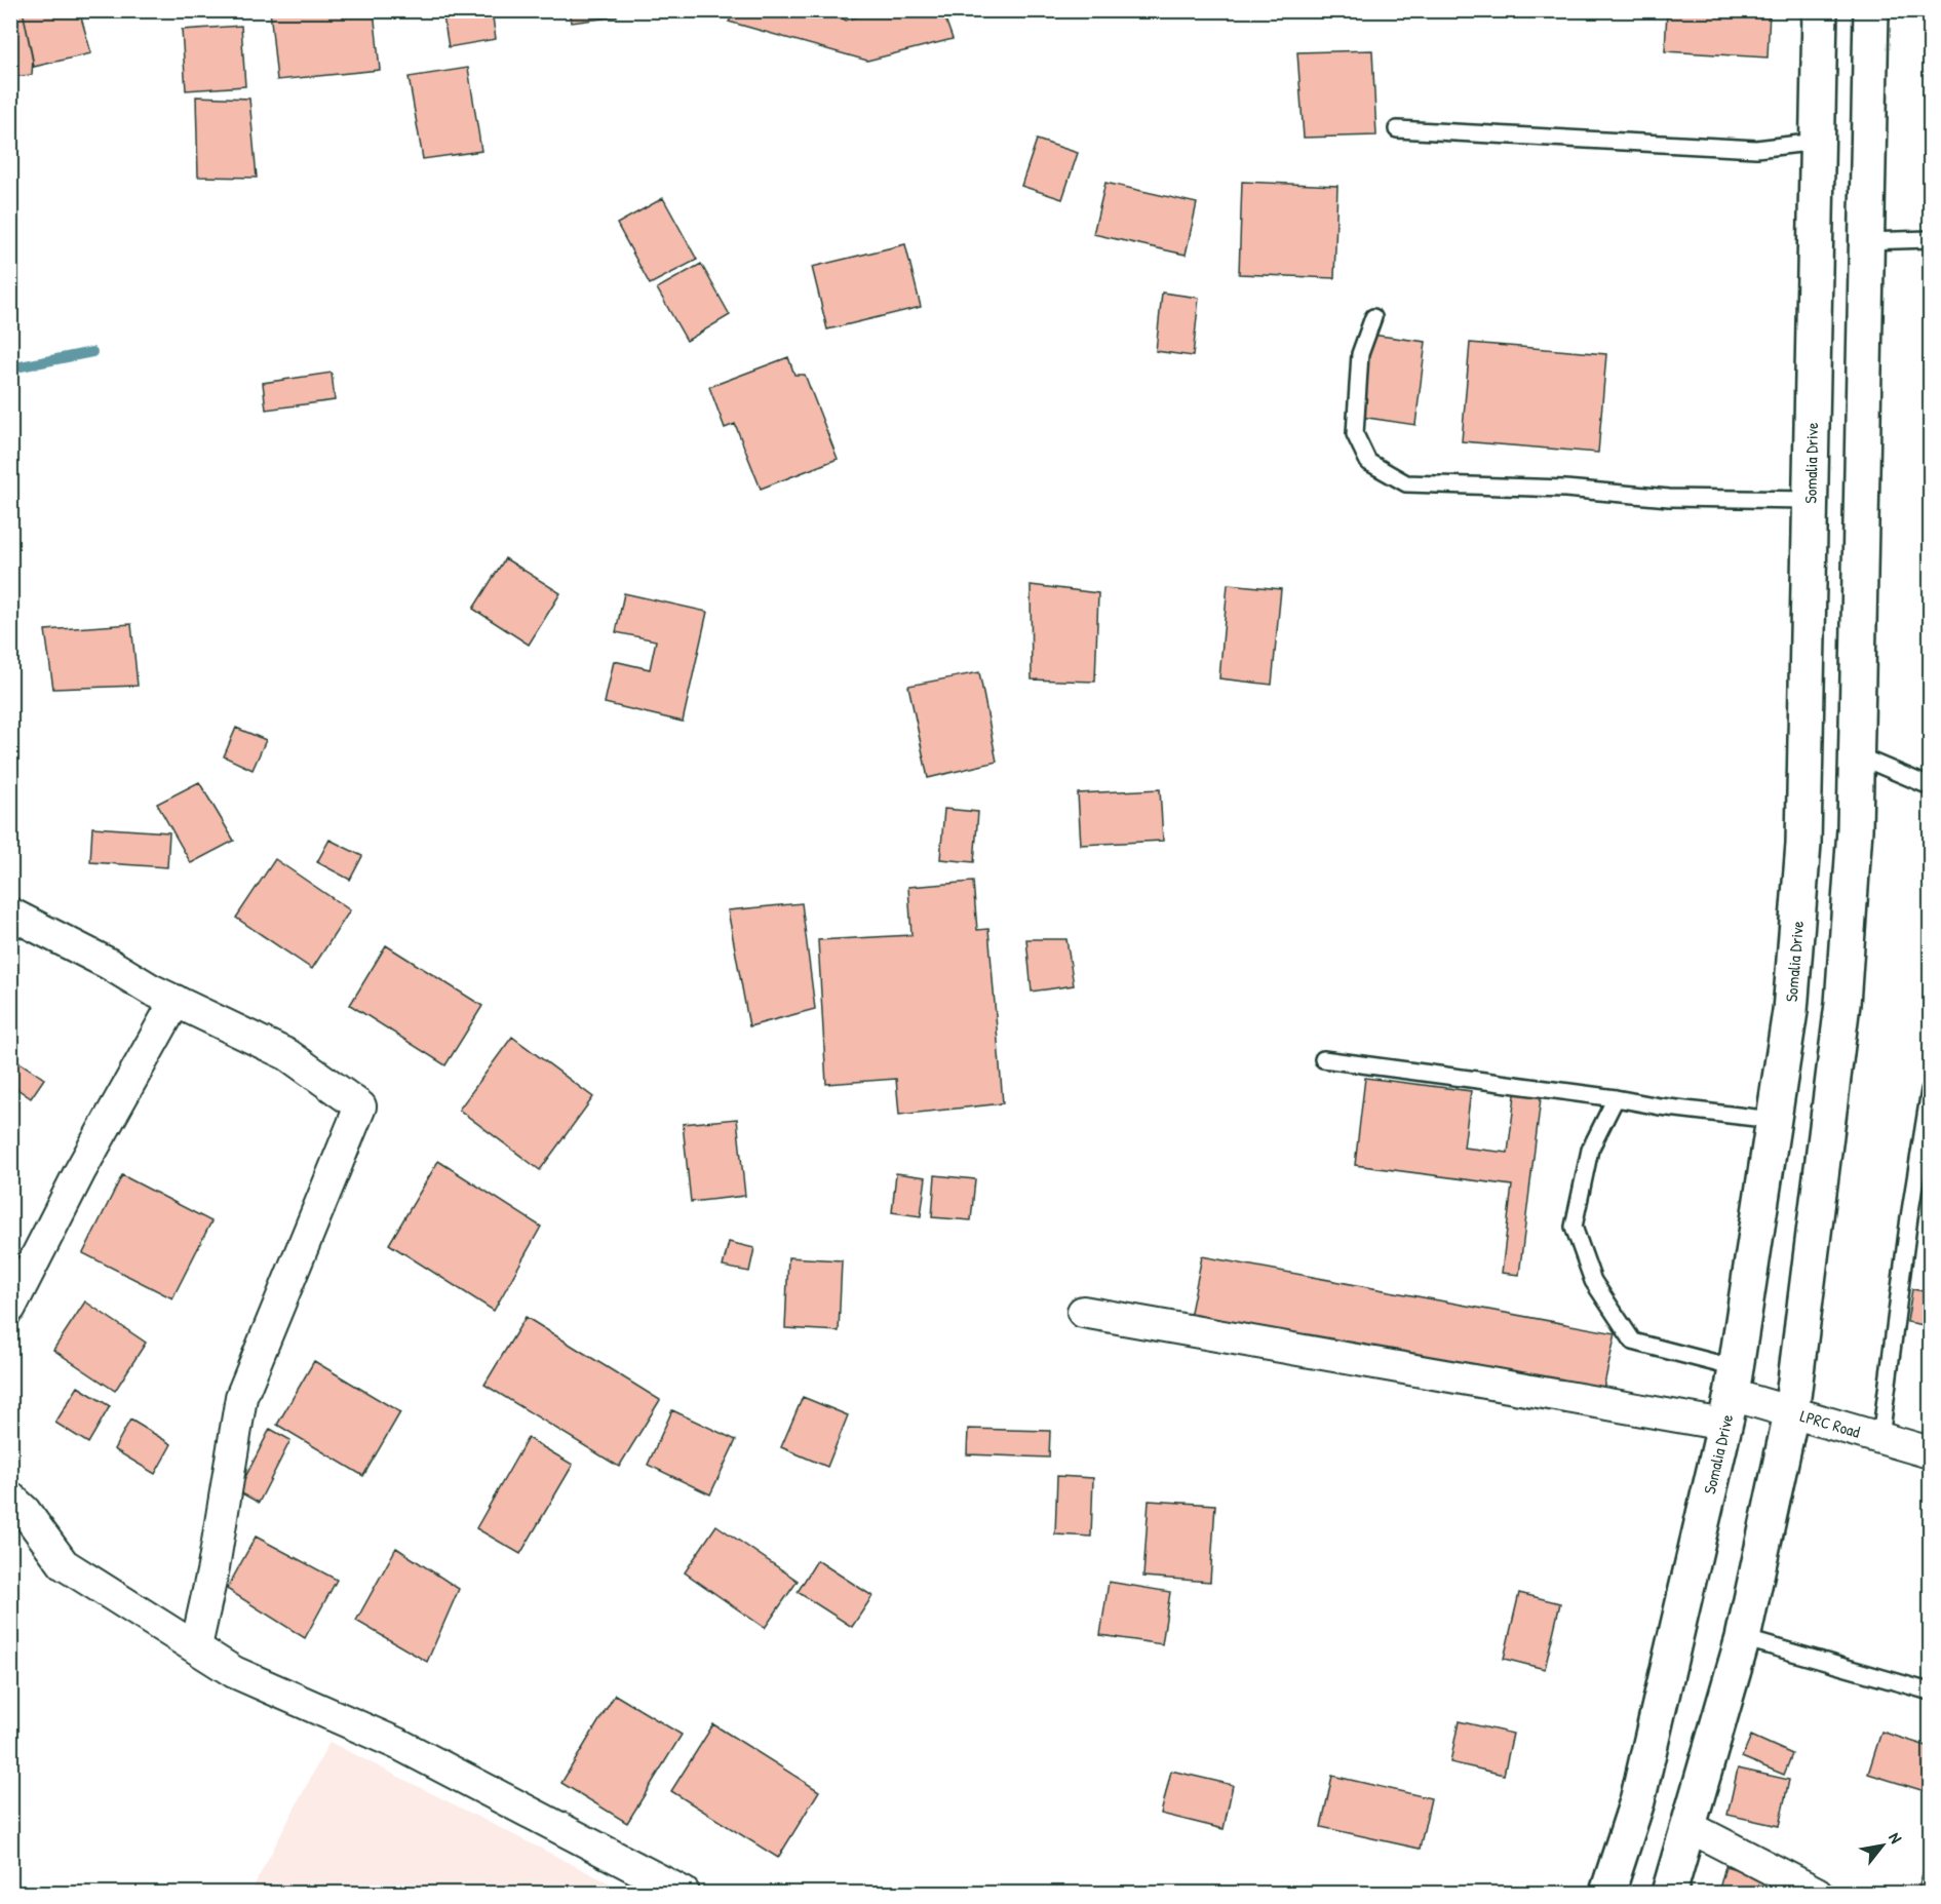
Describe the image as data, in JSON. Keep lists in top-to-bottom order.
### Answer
{
  "streets": {
    "main road": ["Somalia Drive"],
    "street": ["LPRC Road"]
  },
  "crossings": [
    ["Somalia Drive", "LPRC Road"]
  ],
  "north": "top right"
}
